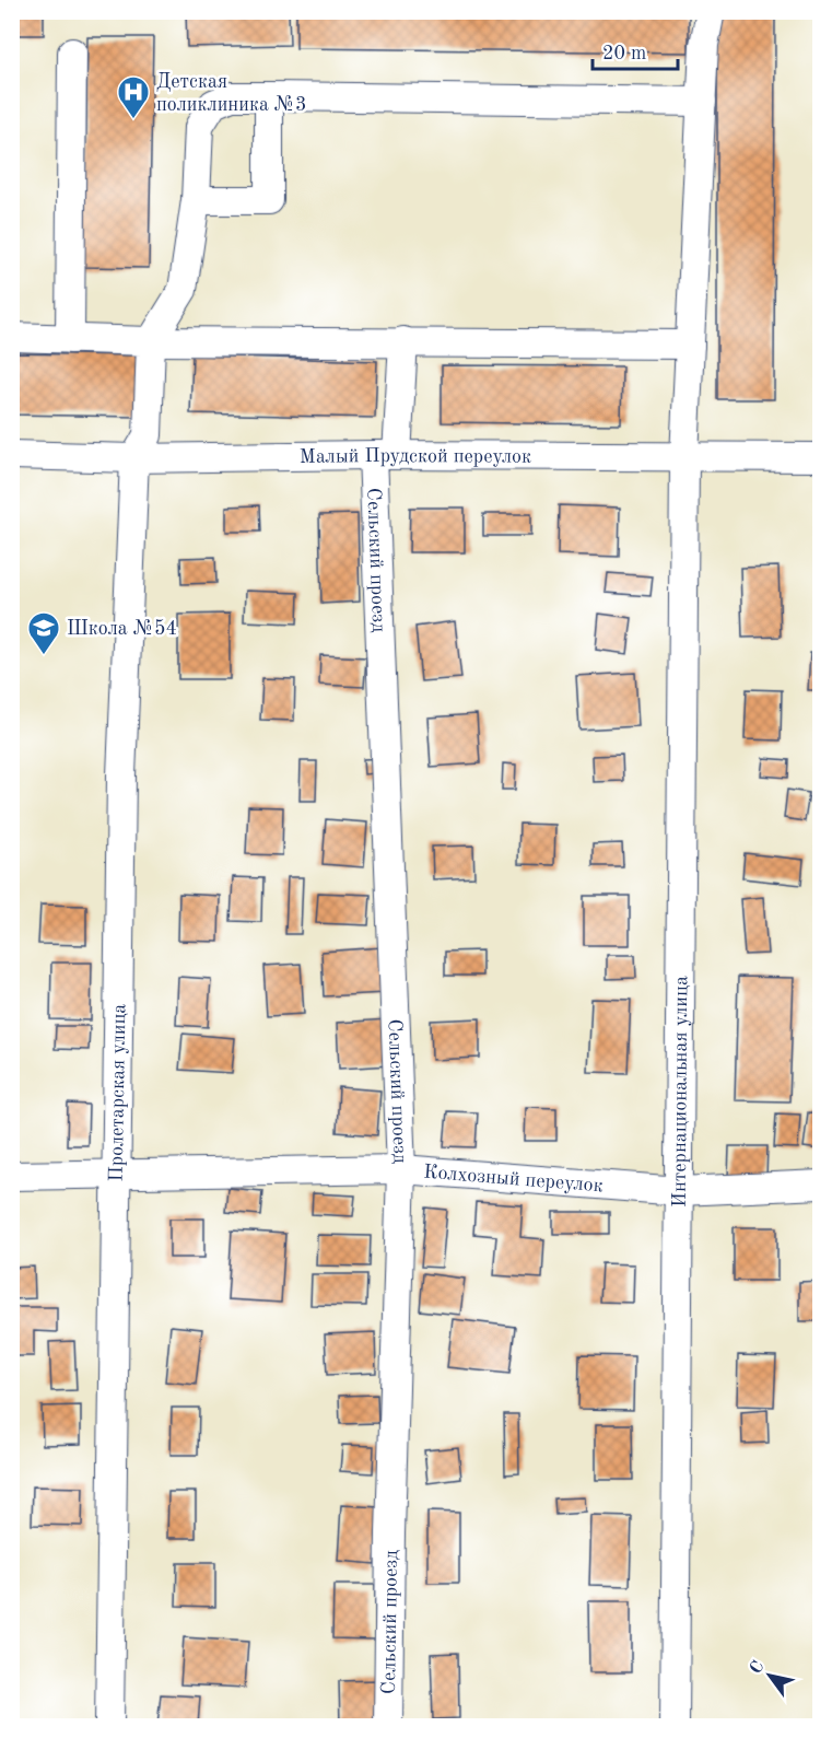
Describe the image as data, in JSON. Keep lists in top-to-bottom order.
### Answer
{
  "streets": {
    "street": [
      "Малый Прудской переулок",
      "Сельский проезд",
      "Интернациональная улица",
      "Пролетарская улица",
      "Колхозный переулок"
    ]
  },
  "crossings": [
    ["Малый Прудской переулок", "Сельский проезд"],
    ["Малый Прудской переулок", "Интернациональная улица"],
    ["Малый Прудской переулок", "Пролетарская улица"],
    ["Сельский проезд", "Колхозный переулок"],
    ["Интернациональная улица", "Колхозный переулок"],
    ["Пролетарская улица", "Колхозный переулок"]
  ],
  "places": {
    "hospital": ["Детская поликлиника №3"],
    "school or university": ["Школа №54"]
  },
  "scale_bar": "20 m",
  "north": "top left"
}
